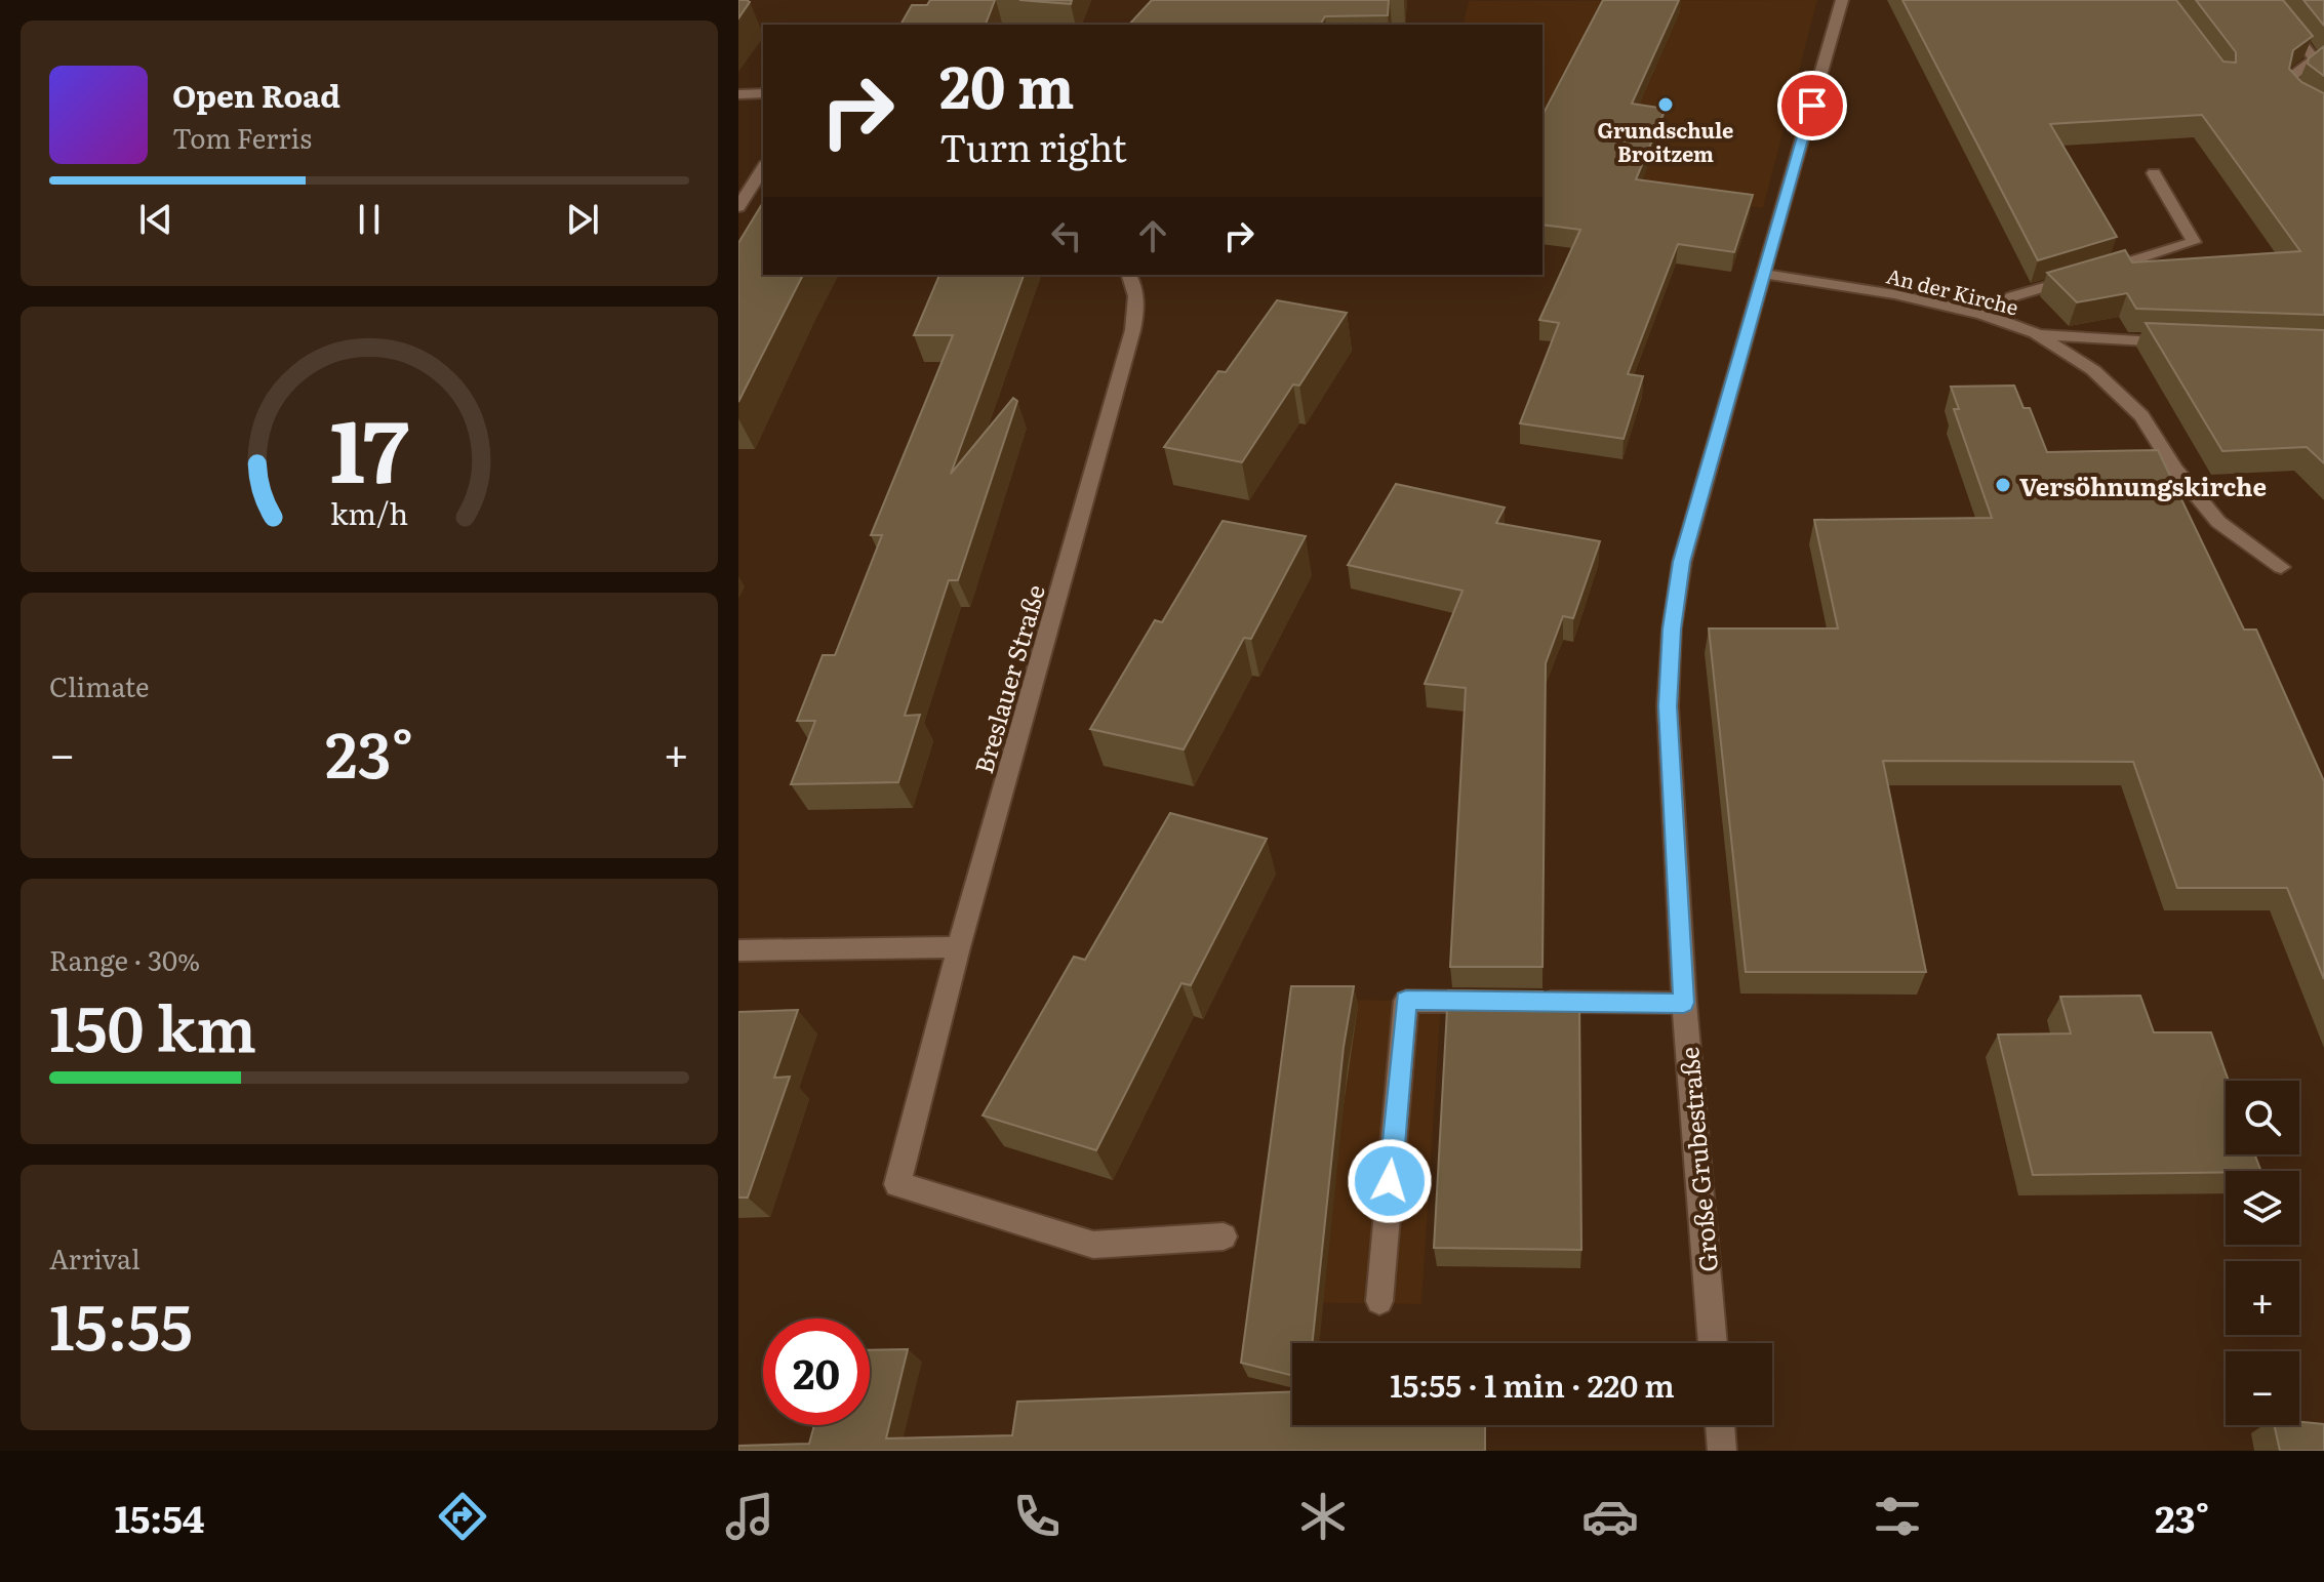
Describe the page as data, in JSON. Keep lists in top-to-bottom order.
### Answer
{
  "streets": {
    "street": ["An der Kirche", "Breslauer Straße", "Große Grubestraße"]
  },
  "crossings": [
    ["An der Kirche", "Große Grubestraße"]
  ],
  "places": ["Grundschule Broitzem", "Versöhnungskirche"],
  "page": {
    "turn": ["20 m", "Turn right"],
    "song": ["Open Road", "Tom Ferris"],
    "tile": [
      "Climate",
      ["Range · 30%", "150 km"],
      ["Arrival", "15:55"]
    ],
    "heat": ["−", "23°", "+"],
    "map_buttons": ["+", "−"],
    "limit": "20",
    "trip": "15:55 · 1 min · 220 m",
    "tabs": ["15:54", "23°"],
    "gauge": ["17", "km/h"]
  }
}
